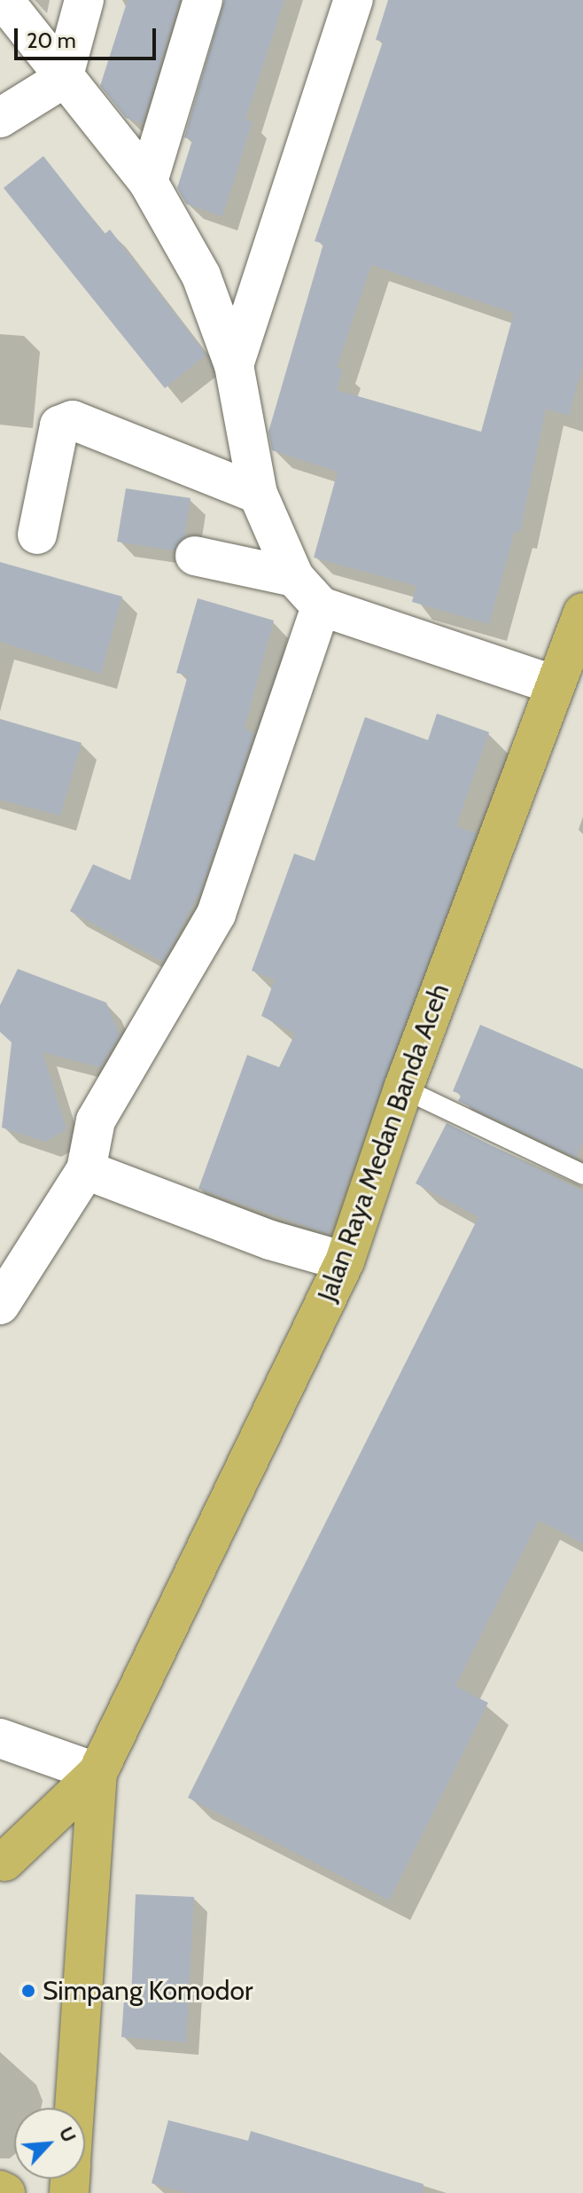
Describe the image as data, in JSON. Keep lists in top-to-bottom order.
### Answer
{
  "streets": {
    "highway": ["Jalan Raya Medan Banda Aceh"]
  },
  "places": ["Simpang Komodor"],
  "scale_bar": "20 m",
  "north": "top right"
}
